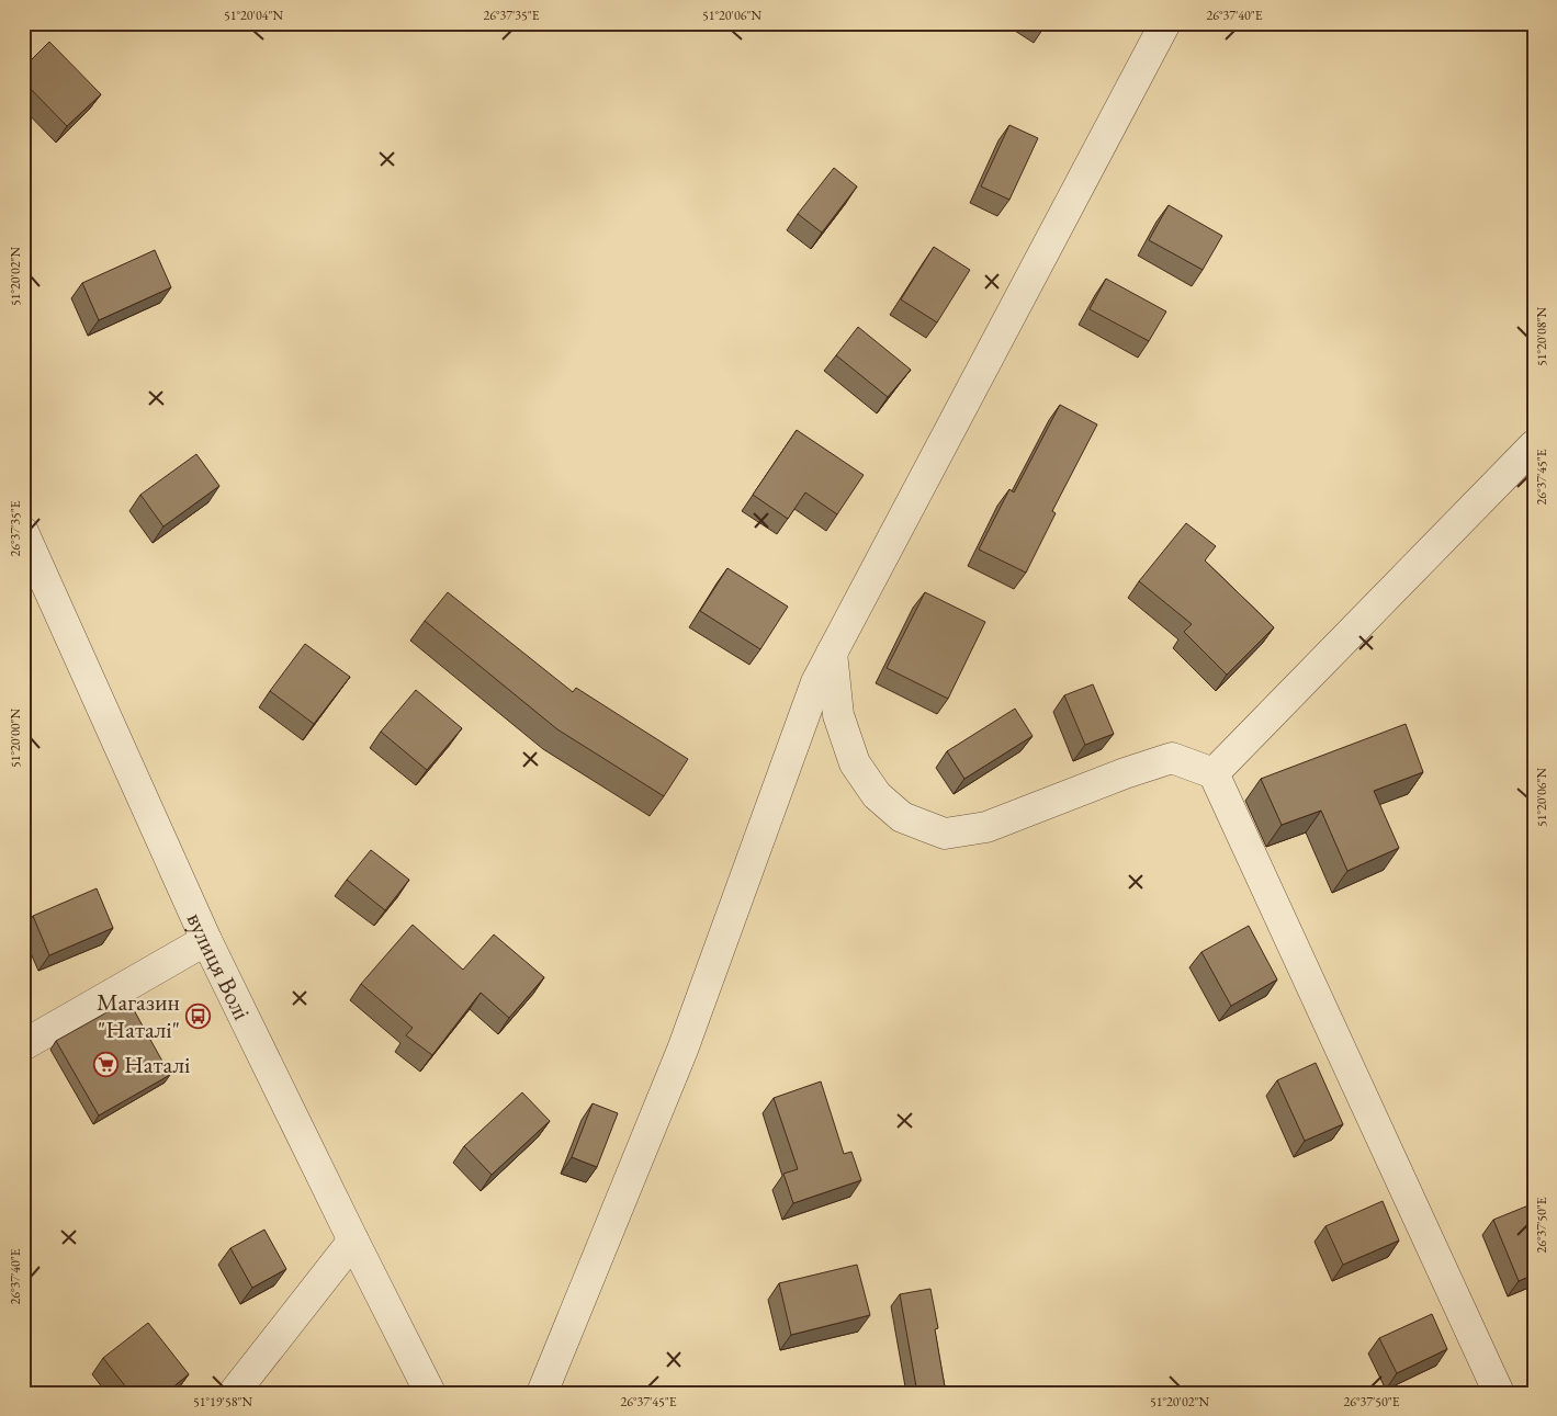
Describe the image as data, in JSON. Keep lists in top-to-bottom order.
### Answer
{
  "streets": {
    "street": ["вулиця Волі"]
  },
  "places": {
    "bus stop": ["Магазин \"Наталі\""],
    "supermarket": ["Наталі"]
  },
  "coordinates": [
    "51°20'04\"N",
    "26°37'35\"E",
    "51°20'06\"N",
    "26°37'40\"E",
    "51°20'02\"N",
    "51°20'08\"N",
    "26°37'45\"E",
    "51°20'00\"N",
    "26°37'50\"E",
    "51°19'58\"N"
  ]
}
